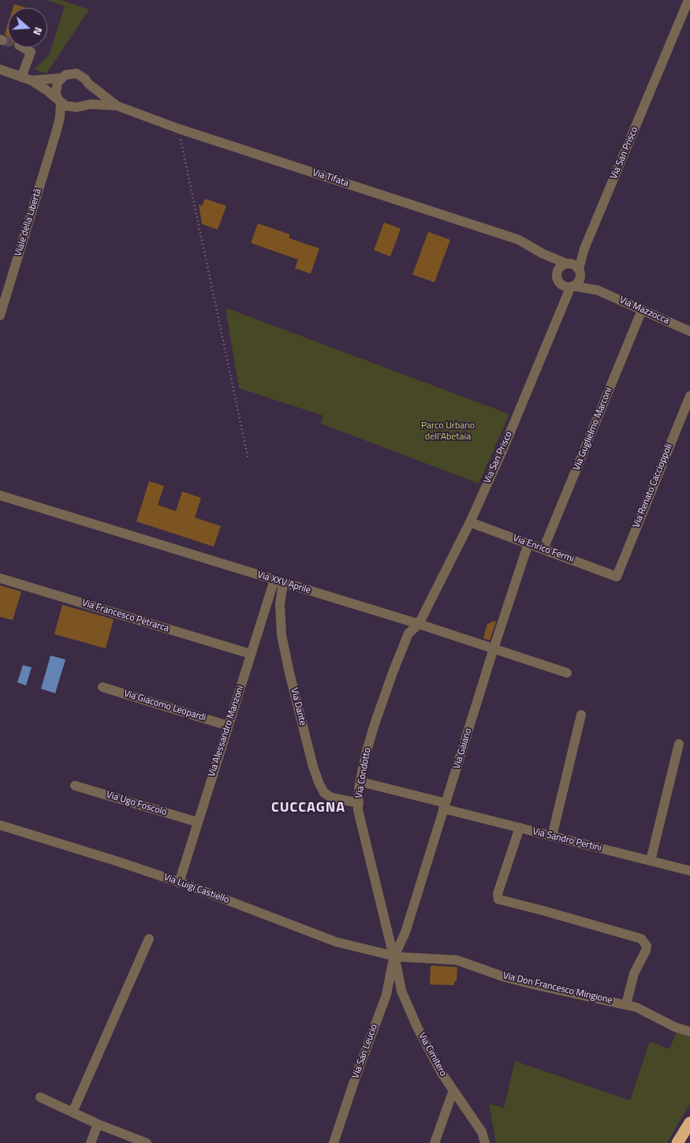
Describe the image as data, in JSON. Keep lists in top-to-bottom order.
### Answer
{
  "streets": {
    "street": [
      "Via San Prisco",
      "Via Tifata",
      "Viale della Libertà",
      "Via Mazzocca",
      "Via Guglielmo Marconi",
      "Via Renato Caccioppoli",
      "Via Enrico Fermi",
      "Via XXV Aprile",
      "Via Francesco Petrarca",
      "Via Giacomo Leopardi",
      "Via Dante",
      "Via Alessandro Manzoni",
      "Via Gaiano",
      "Via Condotto",
      "Via Ugo Foscolo",
      "Via Sandro Pertini",
      "Via Luigi Castiello",
      "Via Don Francesco Mingione",
      "Via San Leucio",
      "Via Cimitero"
    ]
  },
  "crossings": [
    ["Via San Prisco", "Via Tifata"],
    ["Via San Prisco", "Via Mazzocca"],
    ["Via San Prisco", "Via Enrico Fermi"],
    ["Via San Prisco", "Via XXV Aprile"],
    ["Via San Prisco", "Via Condotto"],
    ["Via Tifata", "Viale della Libertà"],
    ["Via Tifata", "Via Mazzocca"],
    ["Via Mazzocca", "Via Guglielmo Marconi"],
    ["Via Guglielmo Marconi", "Via Enrico Fermi"],
    ["Via Renato Caccioppoli", "Via Enrico Fermi"],
    ["Via Enrico Fermi", "Via Gaiano"],
    ["Via XXV Aprile", "Via Dante"],
    ["Via XXV Aprile", "Via Alessandro Manzoni"],
    ["Via XXV Aprile", "Via Gaiano"],
    ["Via XXV Aprile", "Via Condotto"],
    ["Via Francesco Petrarca", "Via Alessandro Manzoni"],
    ["Via Giacomo Leopardi", "Via Alessandro Manzoni"],
    ["Via Dante", "Via Alessandro Manzoni"],
    ["Via Dante", "Via Condotto"],
    ["Via Alessandro Manzoni", "Via Ugo Foscolo"],
    ["Via Alessandro Manzoni", "Via Luigi Castiello"],
    ["Via Gaiano", "Via Condotto"],
    ["Via Gaiano", "Via Sandro Pertini"],
    ["Via Gaiano", "Via Luigi Castiello"],
    ["Via Gaiano", "Via Don Francesco Mingione"],
    ["Via Gaiano", "Via San Leucio"],
    ["Via Gaiano", "Via Cimitero"],
    ["Via Condotto", "Via Sandro Pertini"],
    ["Via Condotto", "Via Luigi Castiello"],
    ["Via Condotto", "Via Don Francesco Mingione"],
    ["Via Condotto", "Via San Leucio"],
    ["Via Condotto", "Via Cimitero"],
    ["Via Luigi Castiello", "Via Don Francesco Mingione"],
    ["Via Luigi Castiello", "Via San Leucio"],
    ["Via Luigi Castiello", "Via Cimitero"],
    ["Via Don Francesco Mingione", "Via San Leucio"],
    ["Via Don Francesco Mingione", "Via Cimitero"],
    ["Via San Leucio", "Via Cimitero"]
  ],
  "districts": ["CUCCAGNA"],
  "parks": ["Parco Urbano dell'Abetaia"],
  "north": "right"
}
